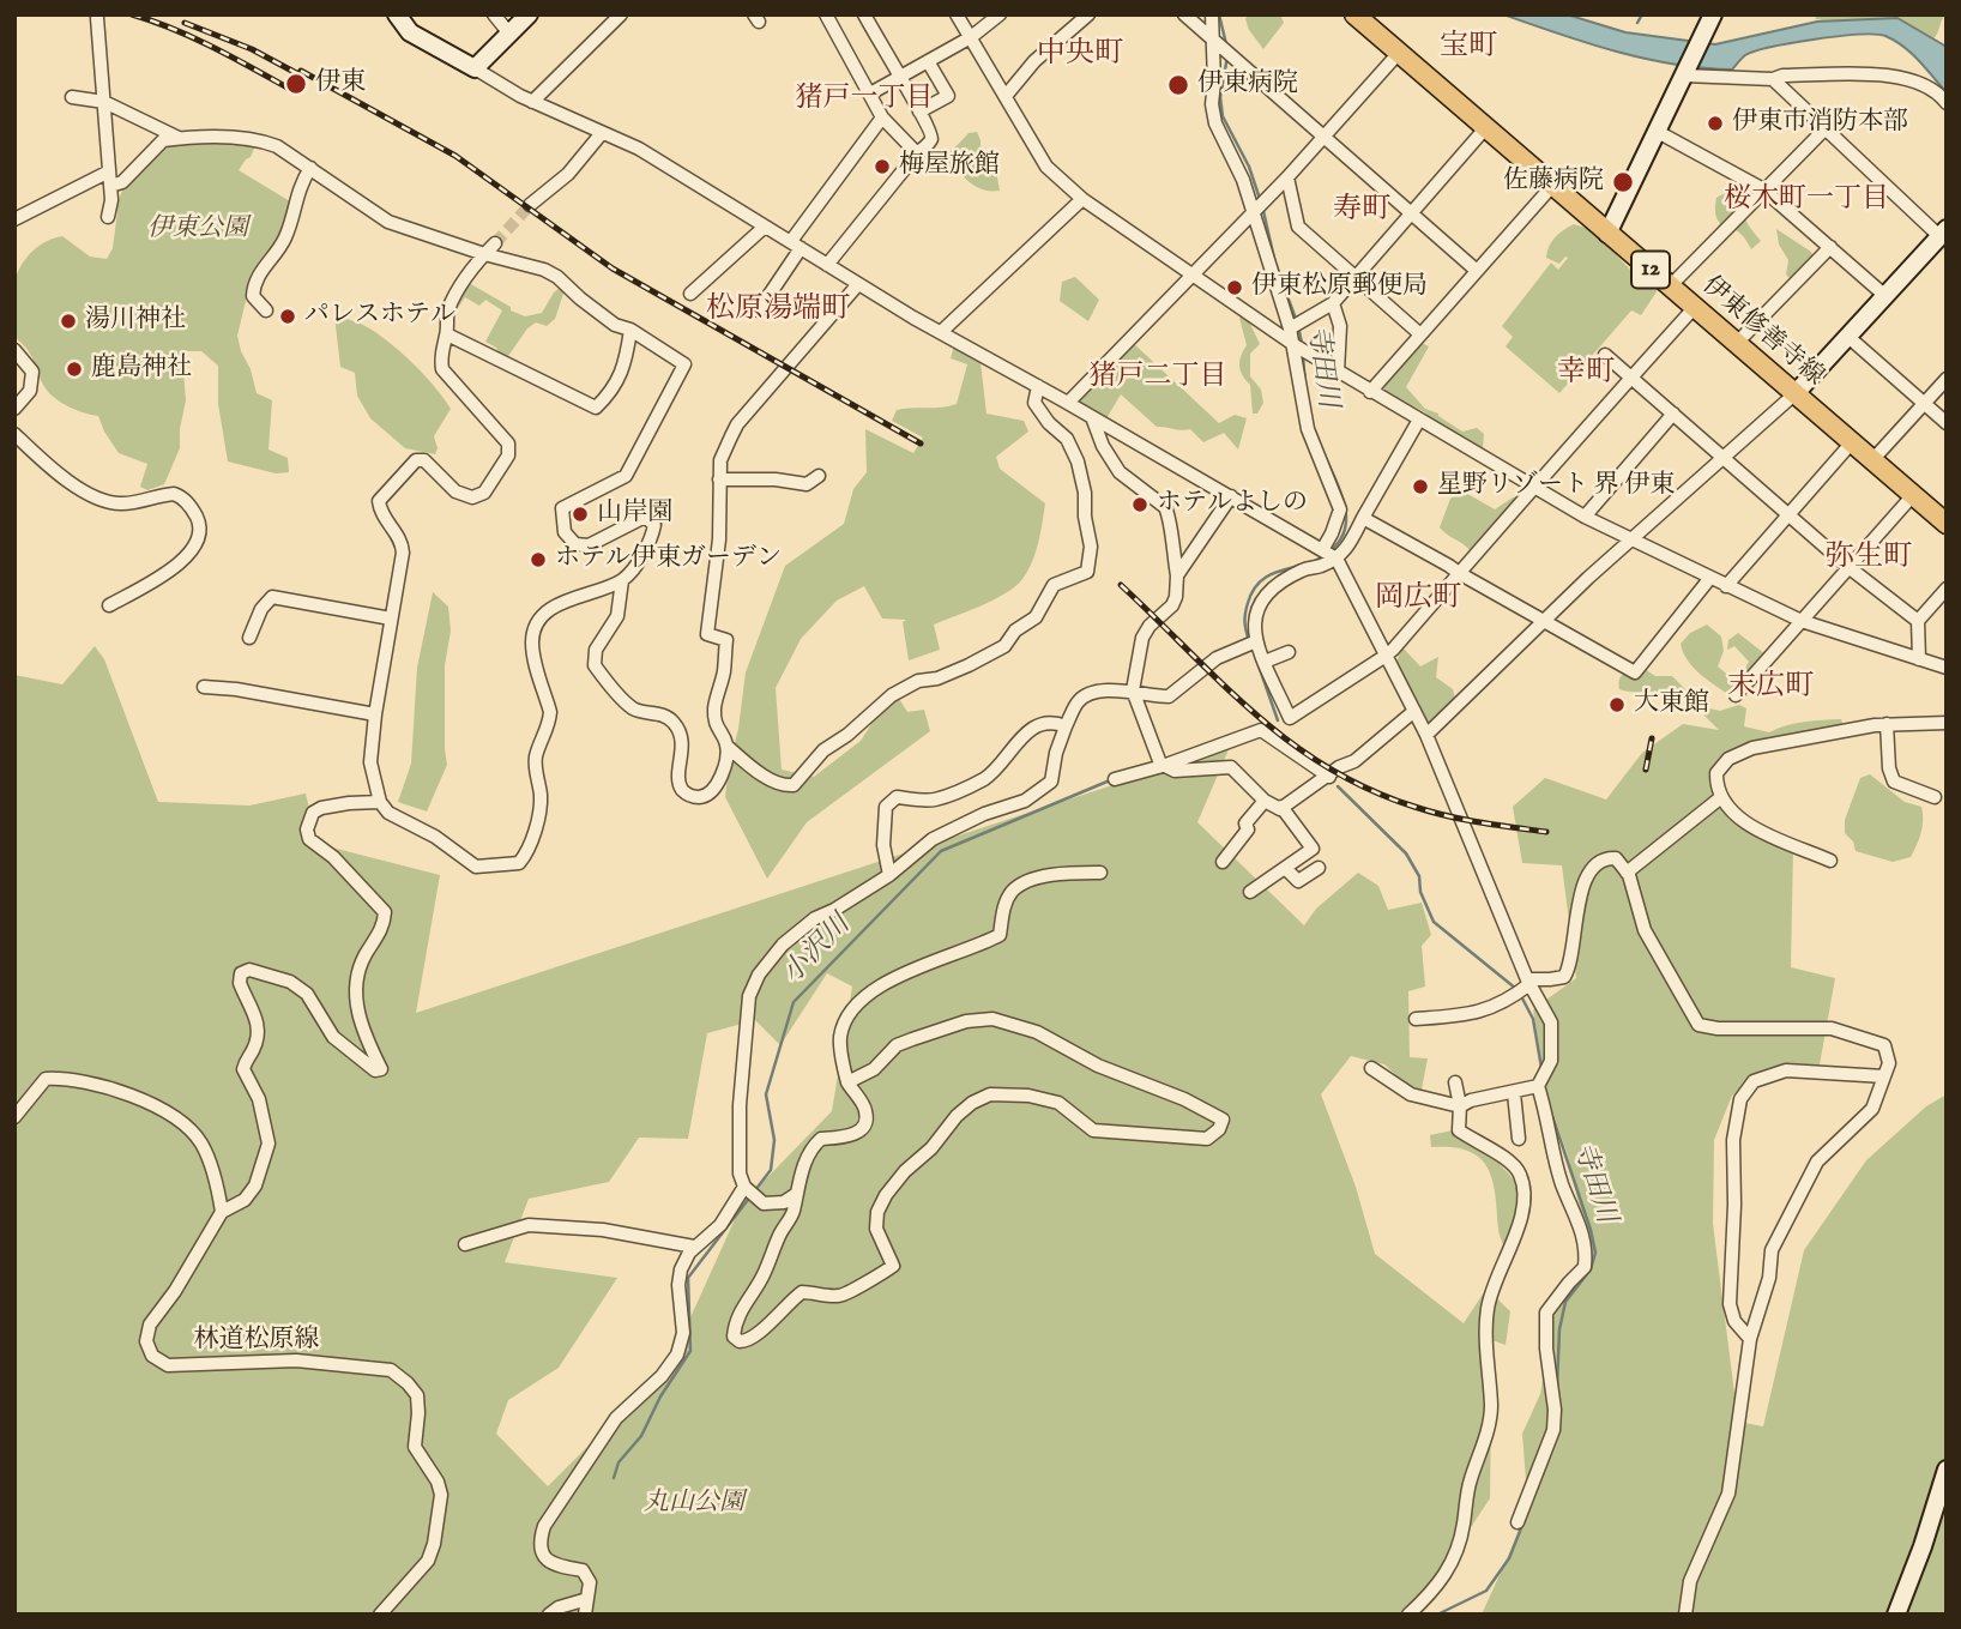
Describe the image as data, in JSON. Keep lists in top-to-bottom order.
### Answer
{
  "streets": {
    "main road": ["12", "伊東修善寺線"],
    "street": ["林道松原線"]
  },
  "districts": [
    "宝町",
    "中央町",
    "猪戸一丁目",
    "桜木町一丁目",
    "寿町",
    "松原湯端町",
    "幸町",
    "猪戸二丁目",
    "弥生町",
    "岡広町",
    "末広町"
  ],
  "water": ["寺田川", "小沢川"],
  "parks": ["伊東公園", "丸山公園"],
  "places": [
    "伊東",
    "伊東病院",
    "伊東市消防本部",
    "梅屋旅館",
    "佐藤病院",
    "伊東松原郵便局",
    "パレスホテル",
    "湯川神社",
    "鹿島神社",
    "星野リゾート 界 伊東",
    "ホテルよしの",
    "山岸園",
    "ホテル伊東ガーデン",
    "大東館"
  ]
}
